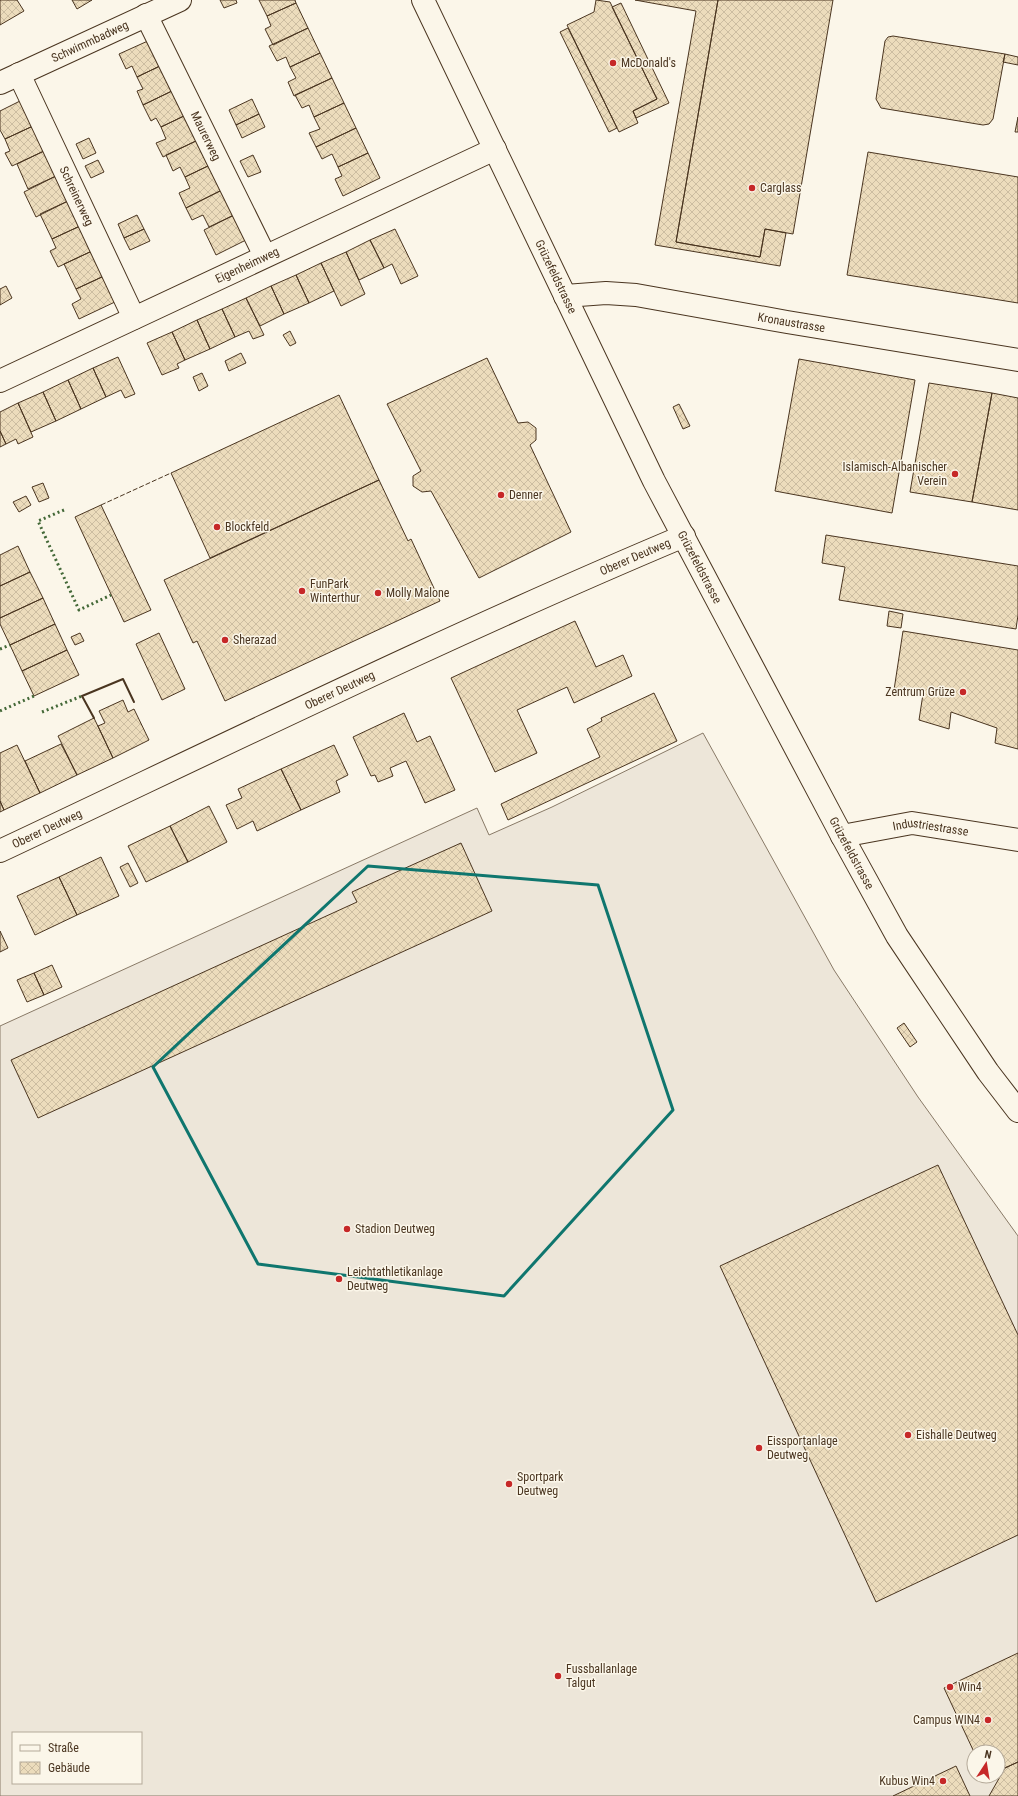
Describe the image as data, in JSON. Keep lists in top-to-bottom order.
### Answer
{
  "streets": {
    "street": [
      "Schwimmbadweg",
      "Maurerweg",
      "Schreinerweg",
      "Eigenheimweg",
      "Grüzefeldstrasse",
      "Kronaustrasse",
      "Oberer Deutweg",
      "Industriestrasse"
    ]
  },
  "crossings": [
    ["Schwimmbadweg", "Maurerweg"],
    ["Schwimmbadweg", "Schreinerweg"],
    ["Maurerweg", "Eigenheimweg"],
    ["Schreinerweg", "Eigenheimweg"],
    ["Eigenheimweg", "Grüzefeldstrasse"],
    ["Grüzefeldstrasse", "Kronaustrasse"],
    ["Grüzefeldstrasse", "Oberer Deutweg"],
    ["Grüzefeldstrasse", "Industriestrasse"]
  ],
  "places": [
    "McDonald's",
    "Carglass",
    "Islamisch-Albanischer Verein",
    "Denner",
    "Blockfeld",
    "FunPark Winterthur",
    "Molly Malone",
    "Sherazad",
    "Zentrum Grüze",
    "Stadion Deutweg",
    "Leichtathletikanlage Deutweg",
    "Eishalle Deutweg",
    "Eissportanlage Deutweg",
    "Sportpark Deutweg",
    "Fussballanlage Talgut",
    "Win4",
    "Campus WIN4",
    "Kubus Win4"
  ],
  "legend": ["Straße", "Gebäude"],
  "north": "top"
}
